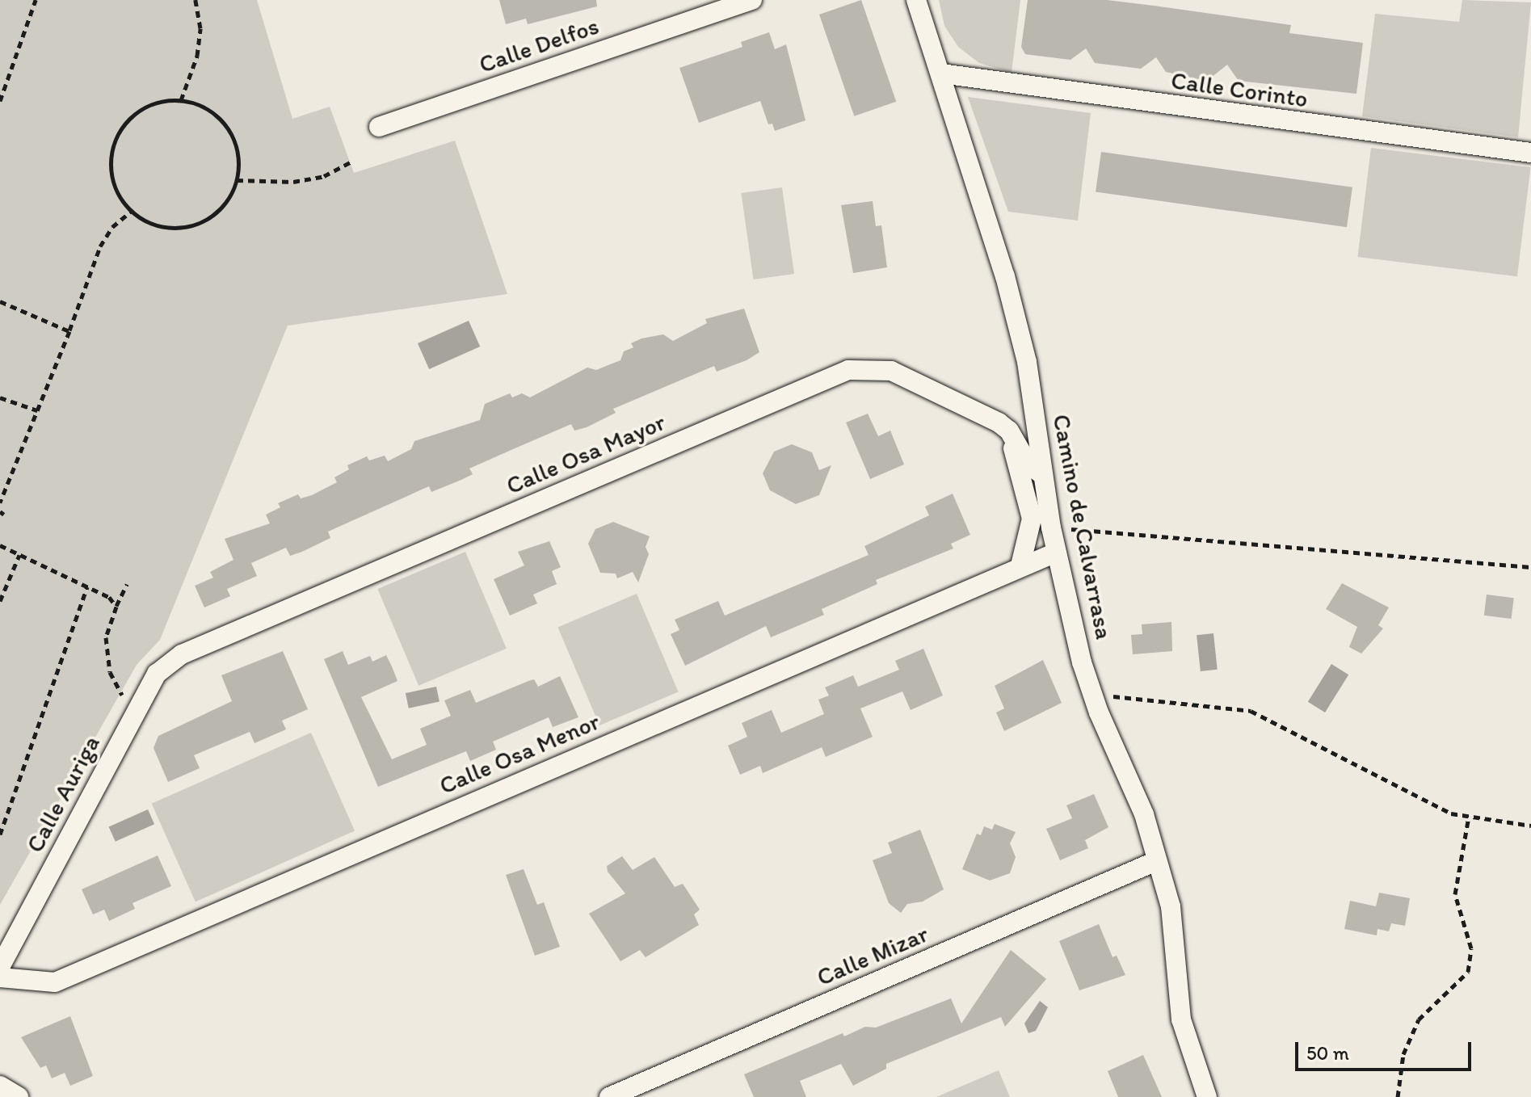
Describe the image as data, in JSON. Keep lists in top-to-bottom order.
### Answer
{
  "streets": {
    "street": [
      "Calle Delfos",
      "Calle Corinto",
      "Calle Osa Mayor",
      "Camino de Calvarrasa",
      "Calle Osa Menor",
      "Calle Auriga",
      "Calle Mizar"
    ]
  },
  "crossings": [
    ["Calle Corinto", "Camino de Calvarrasa"],
    ["Calle Osa Mayor", "Calle Auriga"],
    ["Camino de Calvarrasa", "Calle Osa Menor"],
    ["Camino de Calvarrasa", "Calle Mizar"]
  ],
  "scale_bar": "50 m"
}
